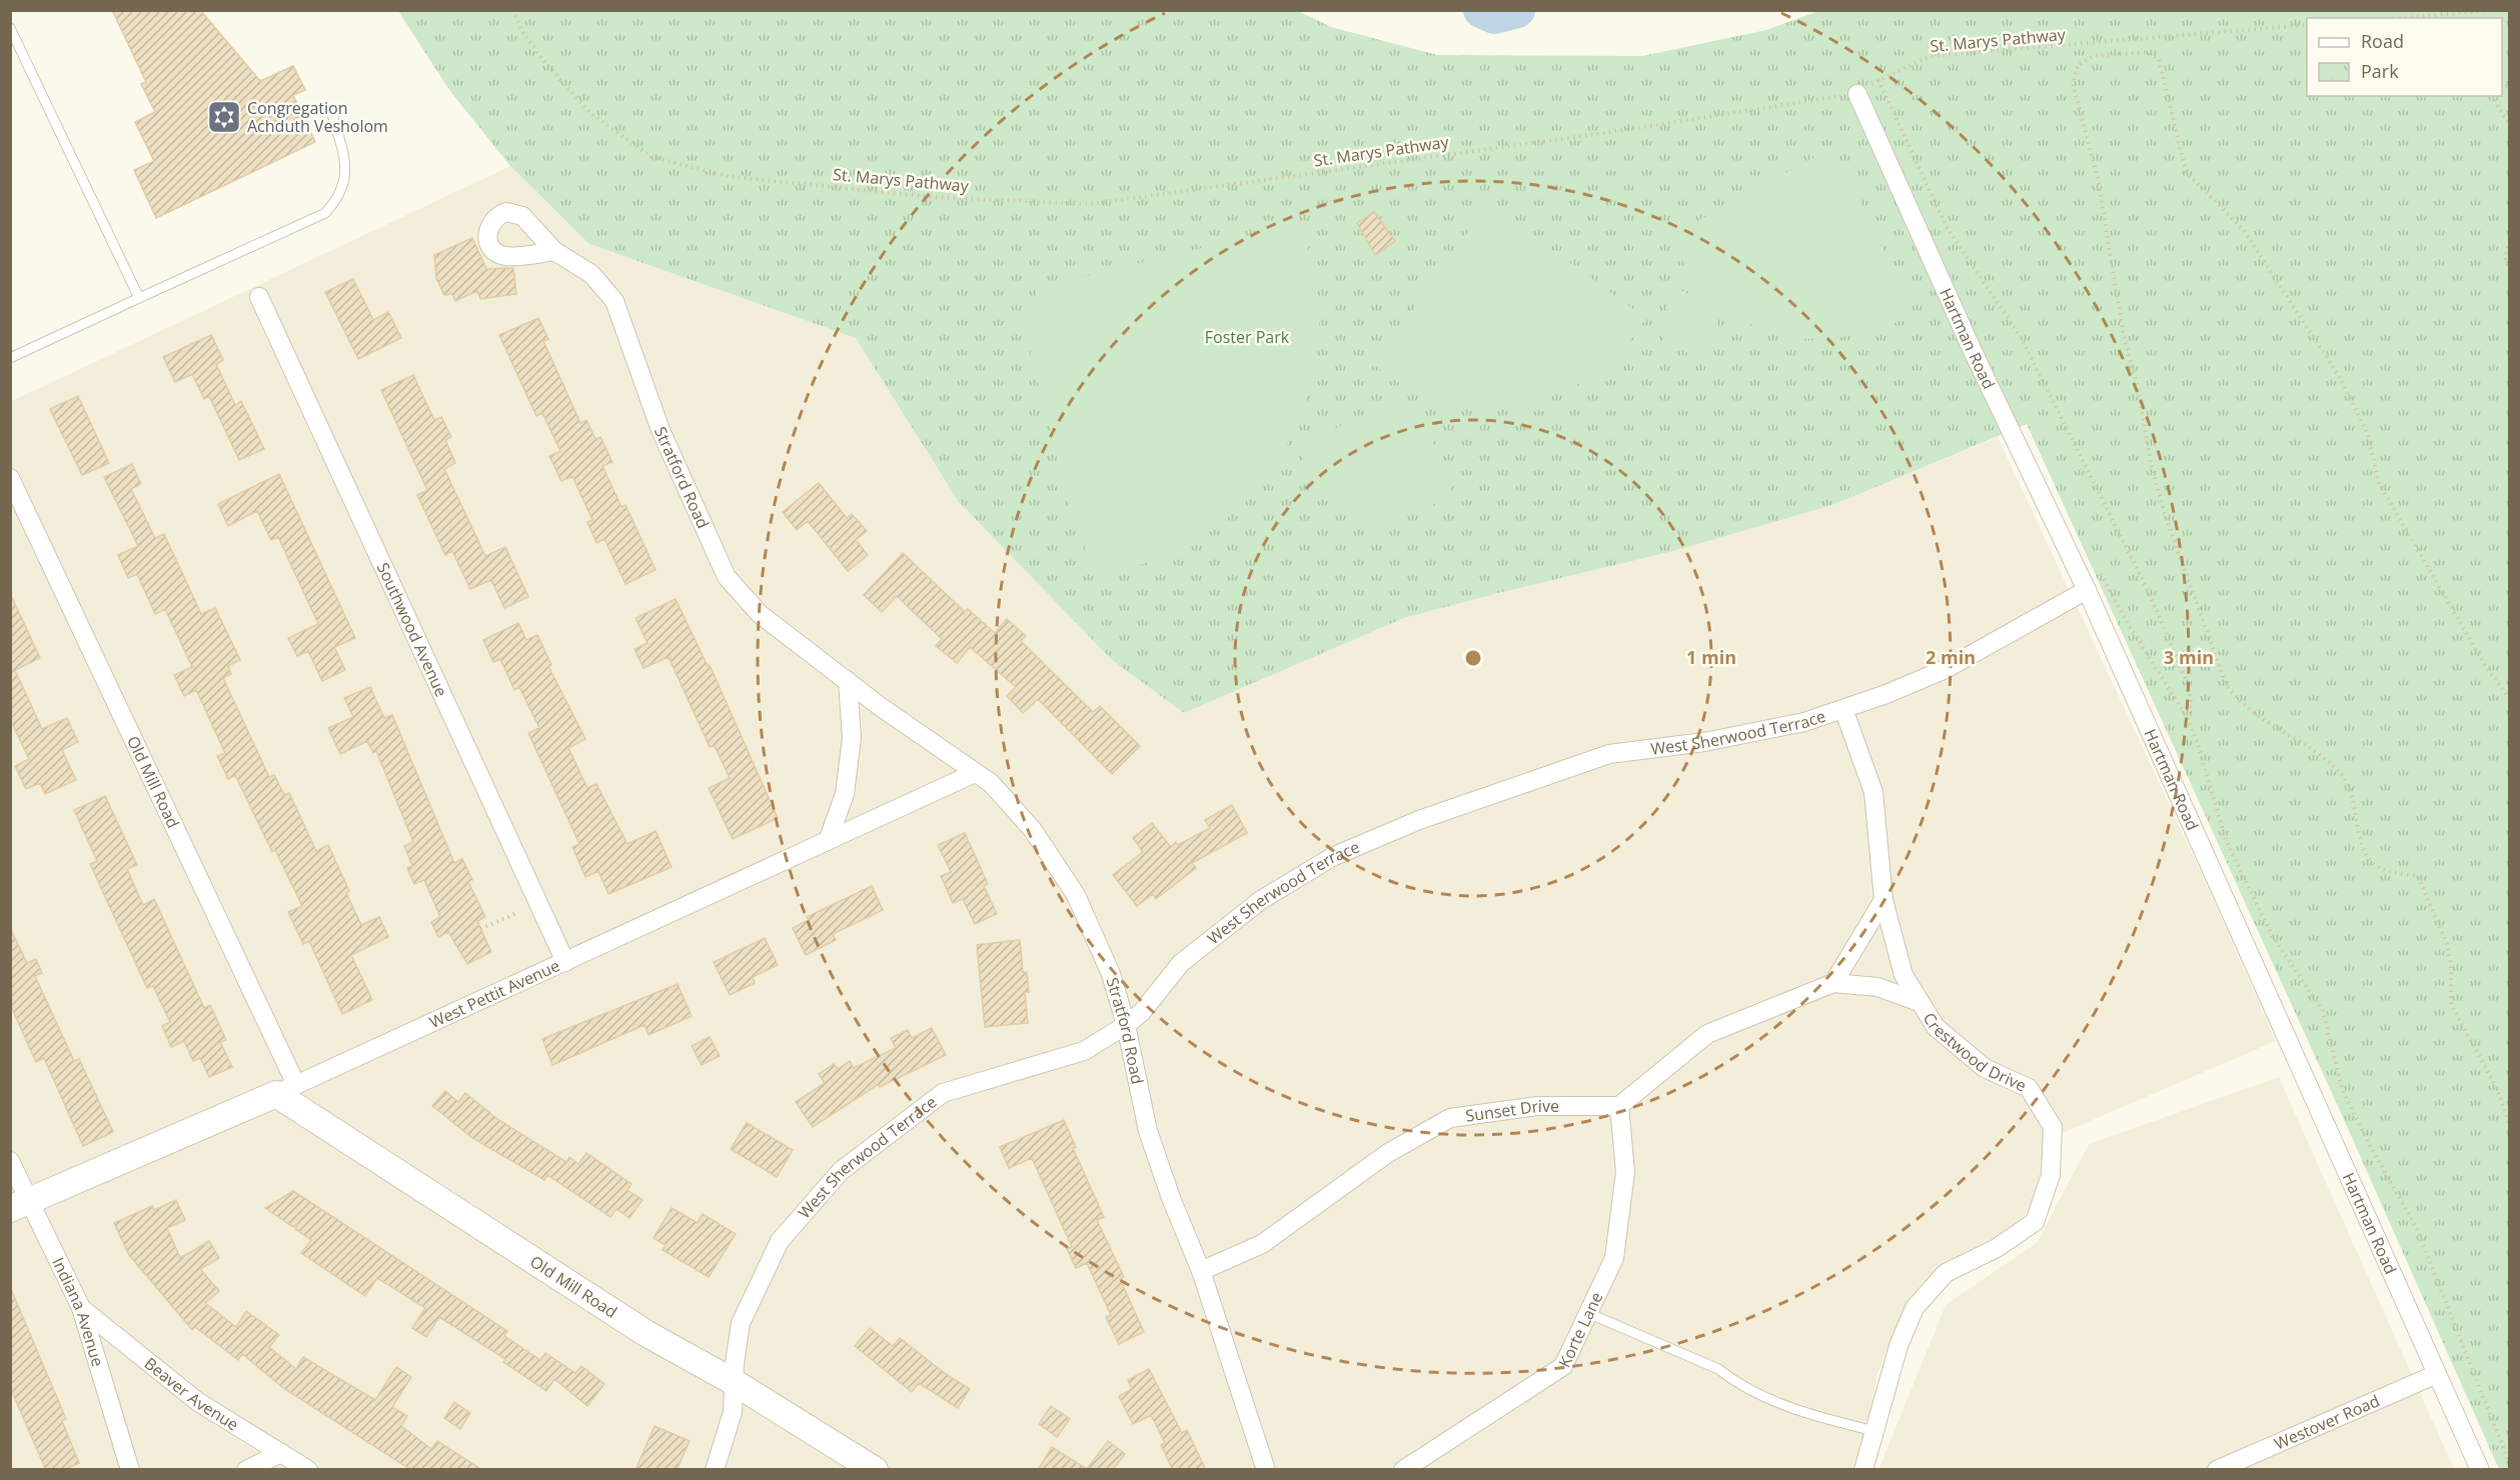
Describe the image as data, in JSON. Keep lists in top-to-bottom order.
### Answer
{
  "streets": {
    "main road": ["Old Mill Road", "West Pettit Avenue"],
    "street": [
      "Hartman Road",
      "Stratford Road",
      "Southwood Avenue",
      "West Sherwood Terrace",
      "Crestwood Drive",
      "Sunset Drive",
      "Indiana Avenue",
      "Korte Lane",
      "Beaver Avenue",
      "Westover Road"
    ],
    "path": ["St. Marys Pathway"]
  },
  "crossings": [
    ["St. Marys Pathway", "Hartman Road"],
    ["Hartman Road", "West Sherwood Terrace"],
    ["Hartman Road", "Westover Road"],
    ["Stratford Road", "West Sherwood Terrace"],
    ["Stratford Road", "West Pettit Avenue"],
    ["Stratford Road", "Sunset Drive"],
    ["Southwood Avenue", "West Pettit Avenue"],
    ["West Sherwood Terrace", "Old Mill Road"],
    ["West Sherwood Terrace", "Crestwood Drive"],
    ["Old Mill Road", "West Pettit Avenue"],
    ["West Pettit Avenue", "Indiana Avenue"],
    ["Sunset Drive", "Korte Lane"],
    ["Indiana Avenue", "Beaver Avenue"]
  ],
  "parks": ["Foster Park"],
  "places": {
    "synagogue": ["Congregation Achduth Vesholom"]
  },
  "legend": ["Road", "Park"],
  "rings": ["1 min", "2 min", "3 min"]
}
